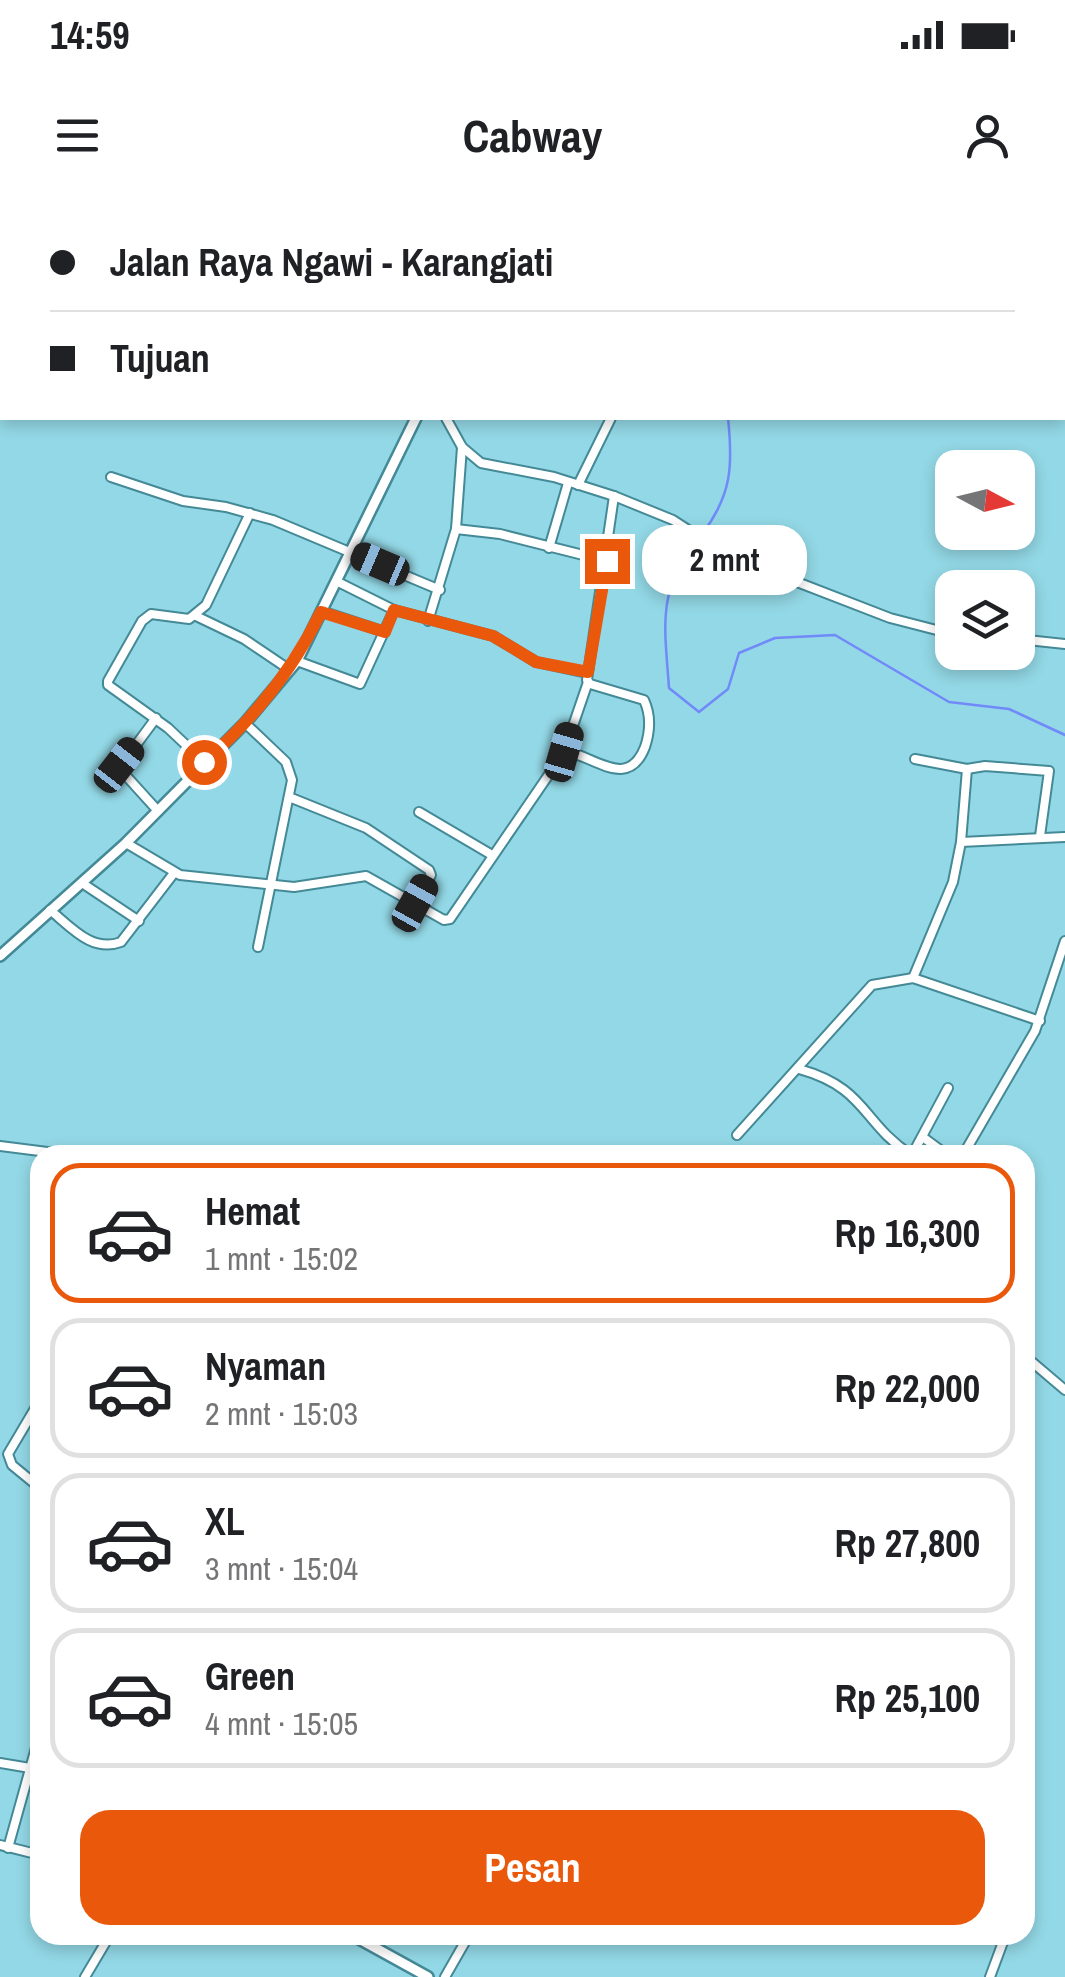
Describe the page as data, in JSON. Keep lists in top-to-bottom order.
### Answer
{
  "north": "right",
  "page": {
    "status": "14:59",
    "header": "Cabway",
    "banner": ["Jalan Raya Ngawi - Karangjati", "Tujuan"],
    "bubble": "2 mnt",
    "list": [
      {
        "name": "Hemat",
        "note": "1 mnt · 15:02",
        "value": "Rp 16,300"
      },
      {
        "name": "Nyaman",
        "note": "2 mnt · 15:03",
        "value": "Rp 22,000"
      },
      {
        "name": "XL",
        "note": "3 mnt · 15:04",
        "value": "Rp 27,800"
      },
      {
        "name": "Green",
        "note": "4 mnt · 15:05",
        "value": "Rp 25,100"
      }
    ],
    "buttons": "Pesan"
  }
}
